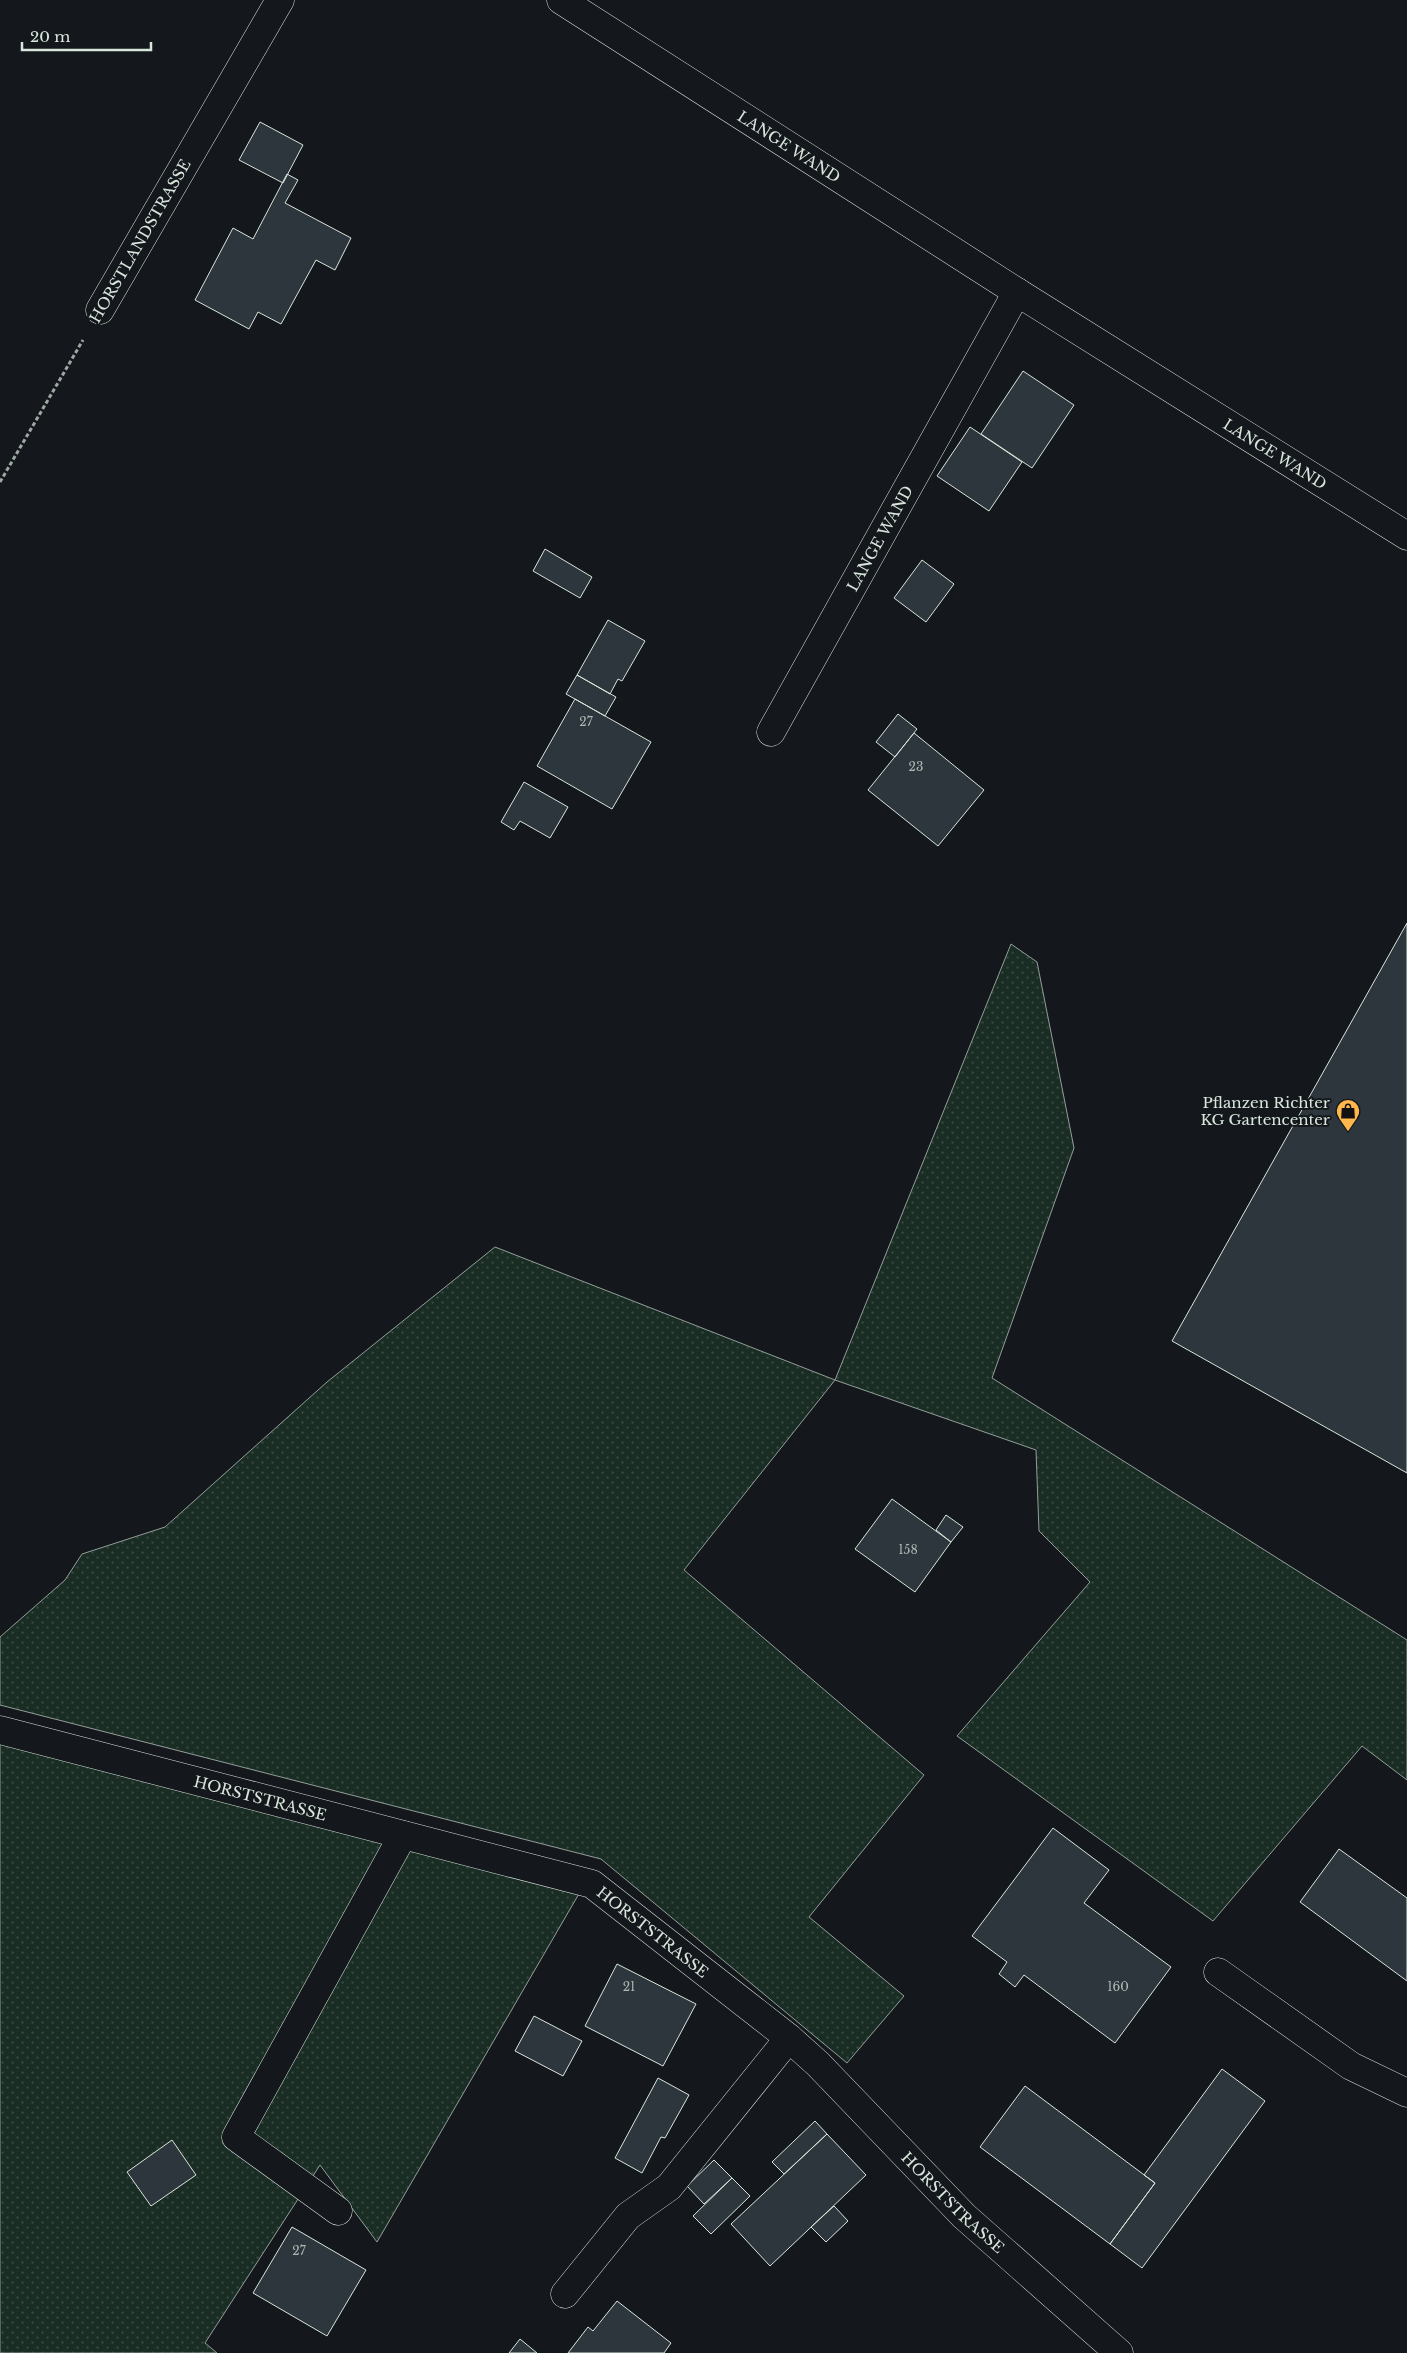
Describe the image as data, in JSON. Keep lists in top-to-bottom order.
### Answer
{
  "streets": {
    "street": ["LANGE WAND", "HORSTLANDSTRASSE", "HORSTSTRASSE"]
  },
  "places": {
    "shop": ["Pflanzen Richter KG Gartencenter"]
  },
  "house_numbers": [
    "27",
    "23",
    "158",
    "21",
    "160",
    "27"
  ],
  "scale_bar": "20 m"
}
